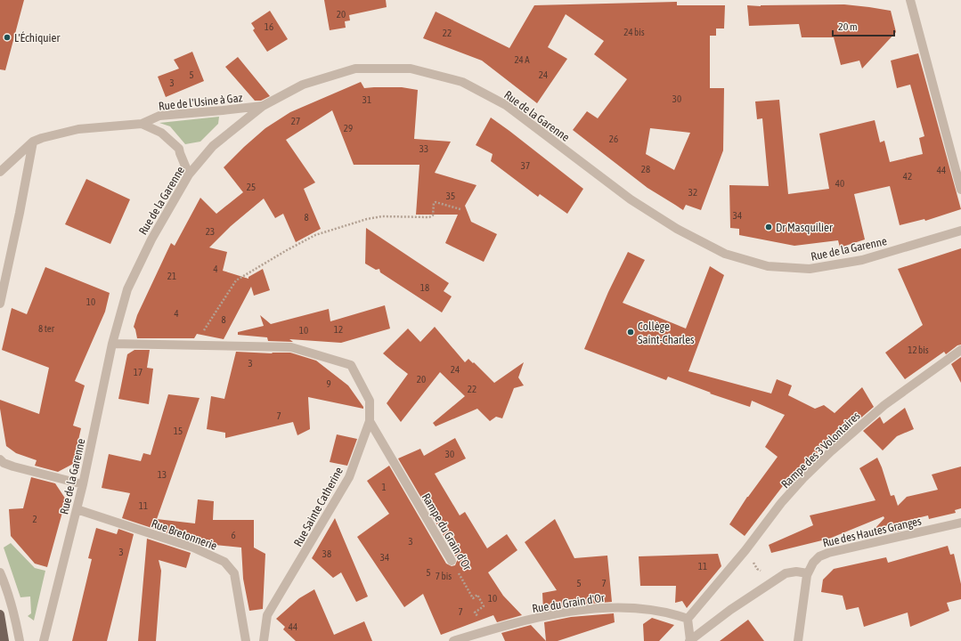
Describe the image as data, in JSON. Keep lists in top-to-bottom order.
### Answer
{
  "streets": {
    "street": [
      "Rue de l'Usine à Gaz",
      "Rue de la Garenne",
      "Rampe des 3 Volontaires",
      "Rue Sainte Catherine",
      "Rampe du Grain d'Or",
      "Rue des Hautes Granges",
      "Rue Bretonnerie",
      "Rue du Grain d'Or"
    ]
  },
  "crossings": [
    ["Rue de l'Usine à Gaz", "Rue de la Garenne"],
    ["Rue de la Garenne", "Rue Sainte Catherine"],
    ["Rue de la Garenne", "Rue Bretonnerie"],
    ["Rampe des 3 Volontaires", "Rue du Grain d'Or"],
    ["Rue Sainte Catherine", "Rampe du Grain d'Or"],
    ["Rampe du Grain d'Or", "Rue du Grain d'Or"]
  ],
  "places": ["L'Échiquier", "Dr Masquilier", "Collège Saint-Charles"],
  "house_numbers": [
    "20",
    "16",
    "24 bis",
    "22",
    "24 A",
    "5",
    "24",
    "3",
    "30",
    "31",
    "27",
    "29",
    "26",
    "33",
    "37",
    "28",
    "44",
    "42",
    "40",
    "25",
    "32",
    "35",
    "34",
    "8",
    "23",
    "4",
    "21",
    "18",
    "10",
    "4",
    "8",
    "8 ter",
    "12",
    "10",
    "12 bis",
    "3",
    "24",
    "17",
    "20",
    "9",
    "22",
    "7",
    "15",
    "30",
    "13",
    "1",
    "11",
    "2",
    "6",
    "3",
    "3",
    "38",
    "34",
    "11",
    "5",
    "7 bis",
    "5",
    "7",
    "10",
    "7",
    "44"
  ],
  "scale_bar": "20 m"
}
